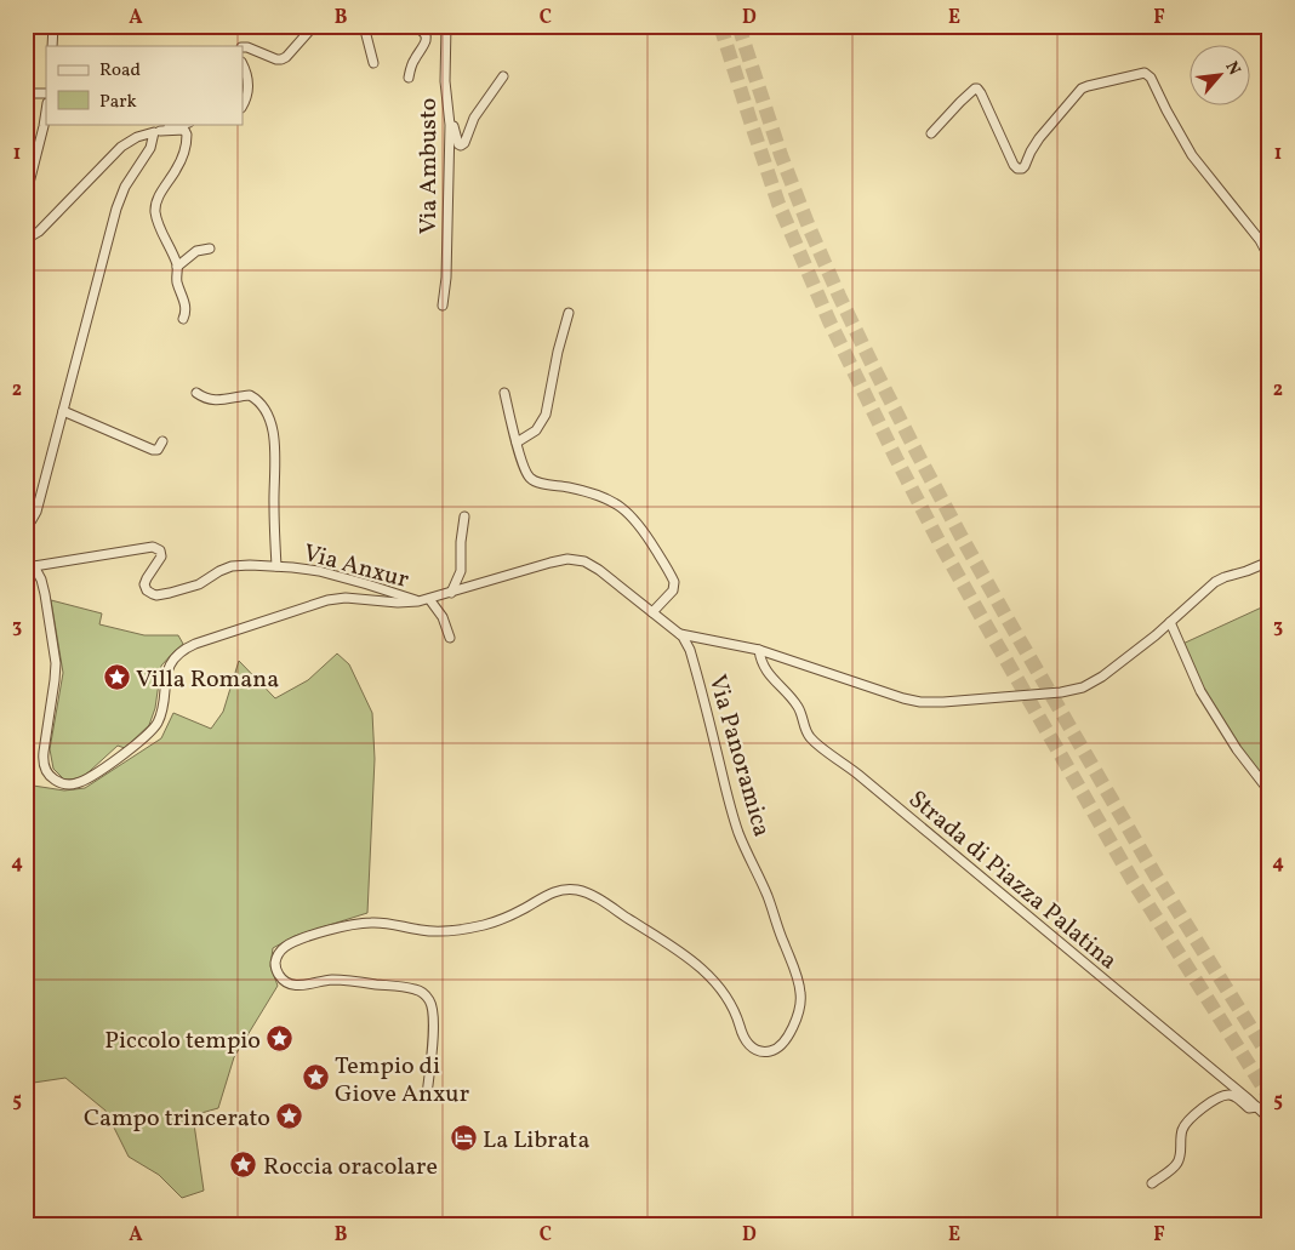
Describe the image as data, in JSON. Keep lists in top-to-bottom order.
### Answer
{
  "streets": {
    "street": [
      "Via Ambusto",
      "Via Anxur",
      "Via Panoramica",
      "Strada di Piazza Palatina"
    ]
  },
  "crossings": [
    ["Via Anxur", "Via Panoramica"]
  ],
  "places": {
    "place": [
      "Villa Romana",
      "Piccolo tempio",
      "Tempio di Giove Anxur",
      "Campo trincerato",
      "Roccia oracolare"
    ],
    "hotel": ["La Librata"]
  },
  "legend": ["Road", "Park"],
  "north": "top right",
  "grid": {
    "columns": [
      "A",
      "B",
      "C",
      "D",
      "E",
      "F"
    ],
    "rows": [
      "1",
      "2",
      "3",
      "4",
      "5"
    ]
  }
}
